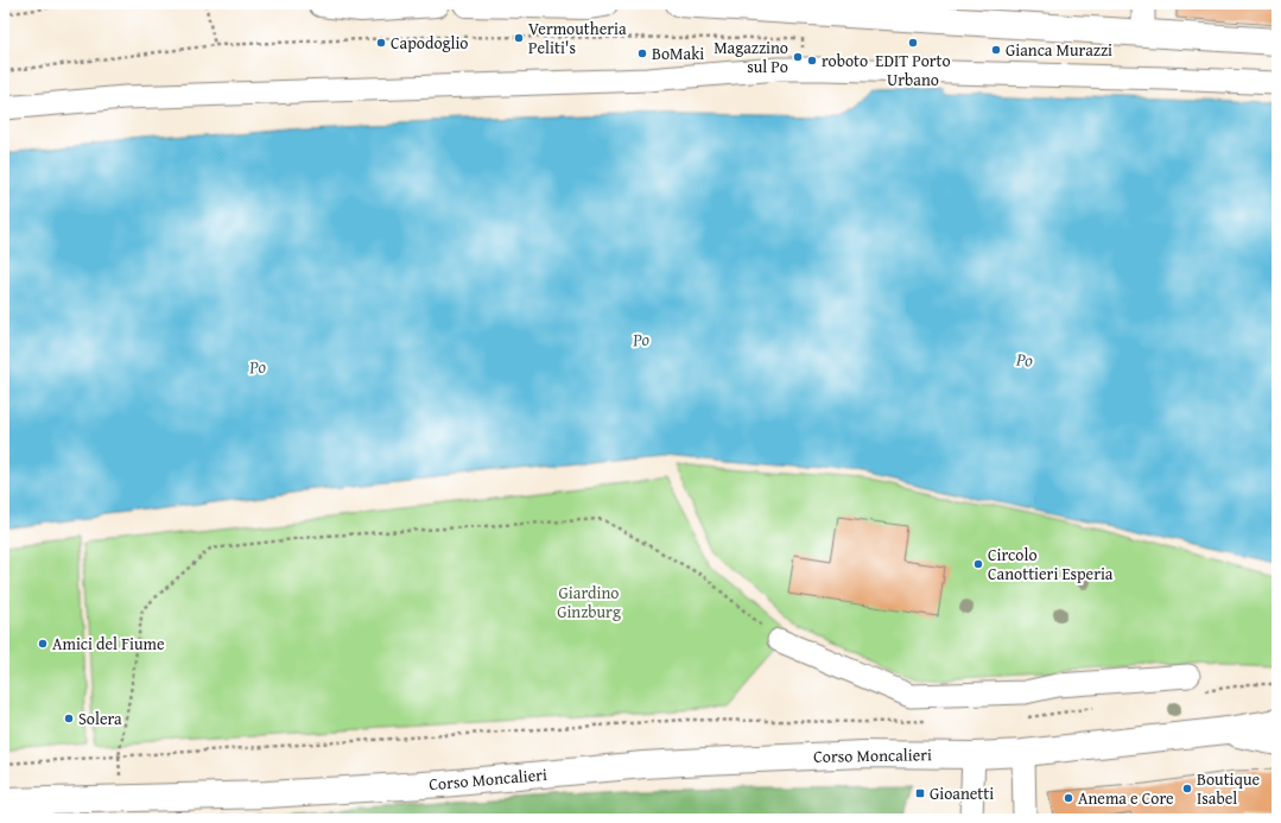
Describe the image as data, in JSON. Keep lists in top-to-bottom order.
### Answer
{
  "streets": {
    "main road": ["Corso Moncalieri"]
  },
  "water": ["Po"],
  "parks": ["Giardino Ginzburg"],
  "places": {
    "other": [
      "Vermoutheria Peliti's",
      "Capodoglio",
      "EDIT Porto Urbano",
      "Gianca Murazzi",
      "BoMaki",
      "Magazzino sul Po",
      "roboto",
      "Circolo Canottieri Esperia",
      "Amici del Fiume",
      "Solera",
      "Boutique Isabel",
      "Anema e Core"
    ],
    "transit": ["Gioanetti"]
  }
}
